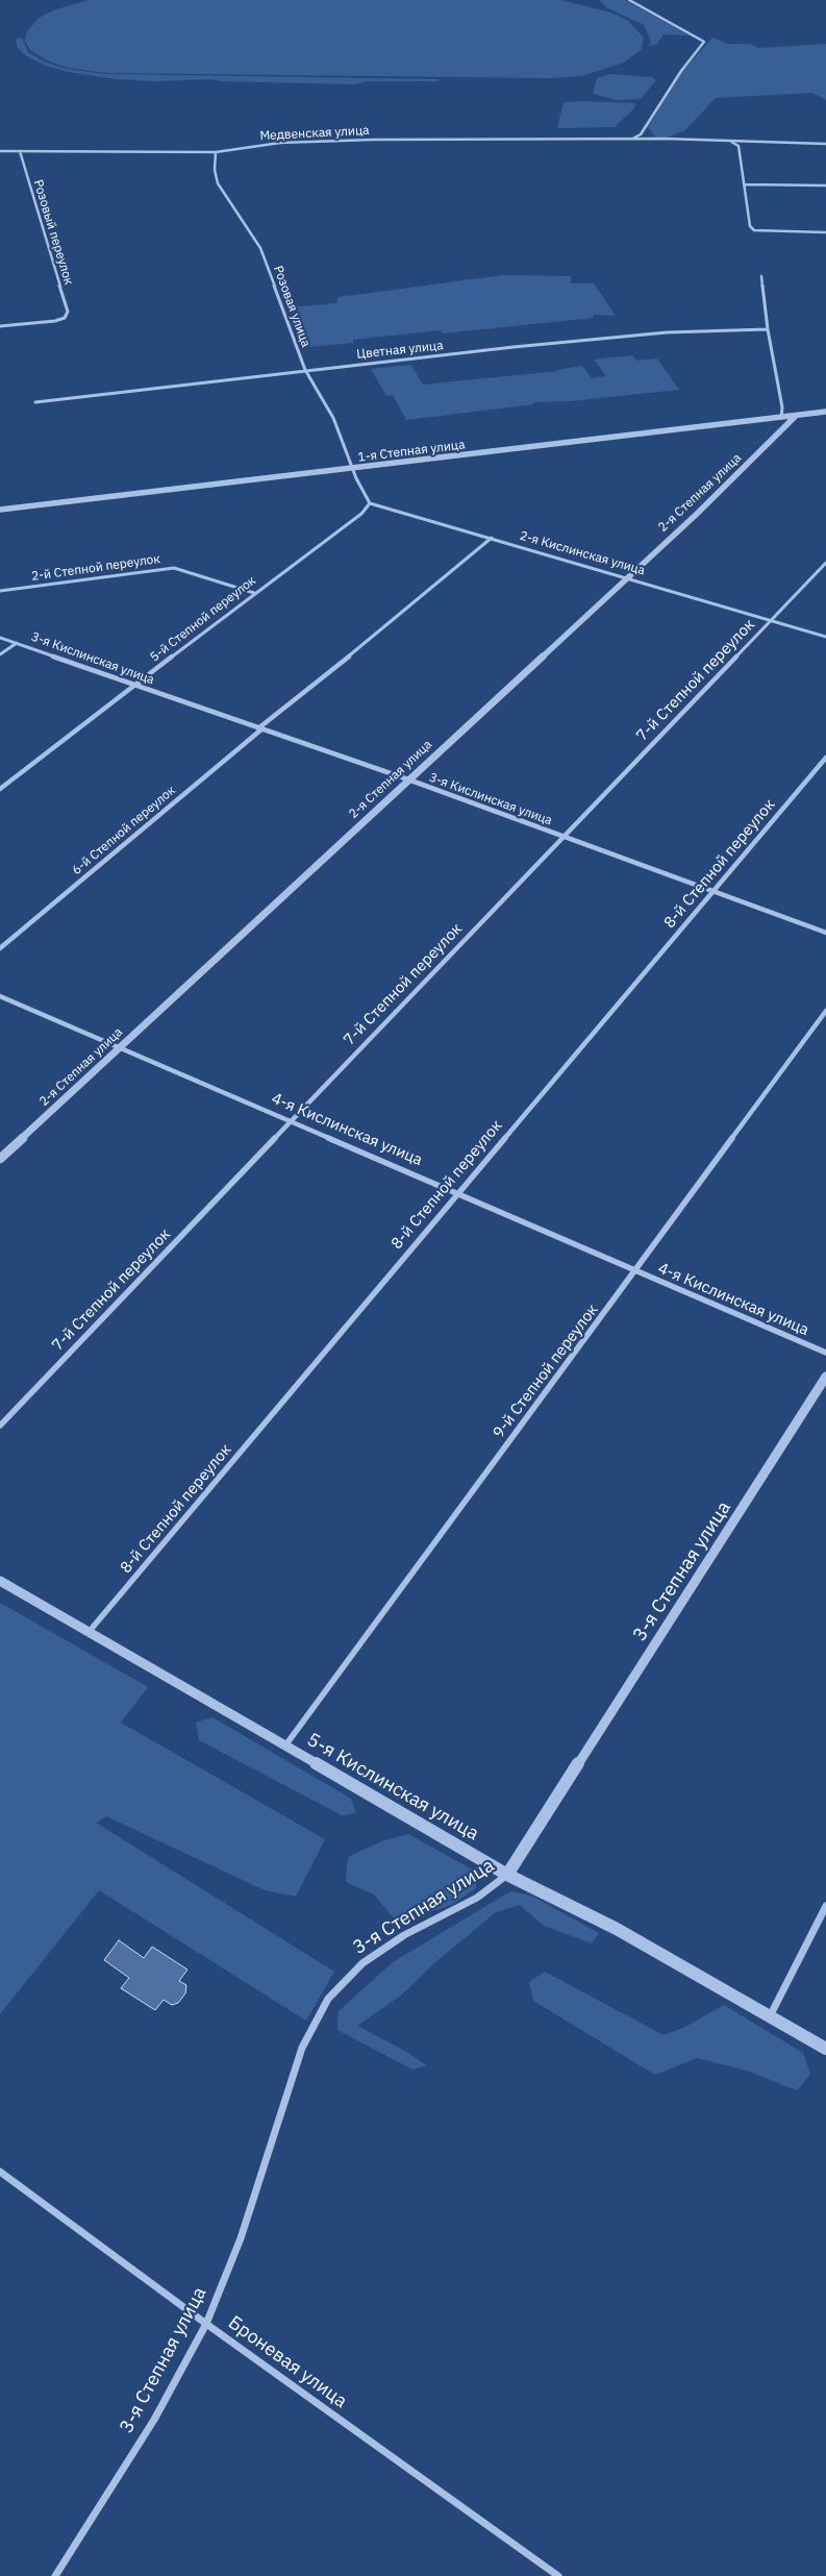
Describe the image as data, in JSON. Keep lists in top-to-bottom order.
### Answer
{
  "streets": {
    "street": [
      "Медвенская улица",
      "Розовый переулок",
      "Розовая улица",
      "Цветная улица",
      "1-я Степная улица",
      "2-я Степная улица",
      "2-я Кислинская улица",
      "2-й Степной переулок",
      "5-й Степной переулок",
      "3-я Кислинская улица",
      "7-й Степной переулок",
      "6-й Степной переулок",
      "8-й Степной переулок",
      "4-я Кислинская улица",
      "9-й Степной переулок",
      "3-я Степная улица",
      "5-я Кислинская улица",
      "Броневая улица"
    ]
  },
  "crossings": [
    ["Медвенская улица", "Розовый переулок"],
    ["Медвенская улица", "Розовая улица"],
    ["Розовая улица", "Цветная улица"],
    ["Розовая улица", "1-я Степная улица"],
    ["1-я Степная улица", "2-я Степная улица"],
    ["2-я Степная улица", "2-я Кислинская улица"],
    ["2-я Степная улица", "3-я Кислинская улица"],
    ["2-я Степная улица", "4-я Кислинская улица"],
    ["2-я Кислинская улица", "5-й Степной переулок"],
    ["2-я Кислинская улица", "7-й Степной переулок"],
    ["2-я Кислинская улица", "6-й Степной переулок"],
    ["2-й Степной переулок", "5-й Степной переулок"],
    ["5-й Степной переулок", "3-я Кислинская улица"],
    ["3-я Кислинская улица", "7-й Степной переулок"],
    ["3-я Кислинская улица", "6-й Степной переулок"],
    ["3-я Кислинская улица", "8-й Степной переулок"],
    ["7-й Степной переулок", "4-я Кислинская улица"],
    ["8-й Степной переулок", "4-я Кислинская улица"],
    ["8-й Степной переулок", "5-я Кислинская улица"],
    ["4-я Кислинская улица", "9-й Степной переулок"],
    ["9-й Степной переулок", "5-я Кислинская улица"],
    ["3-я Степная улица", "5-я Кислинская улица"],
    ["3-я Степная улица", "Броневая улица"]
  ]
}
